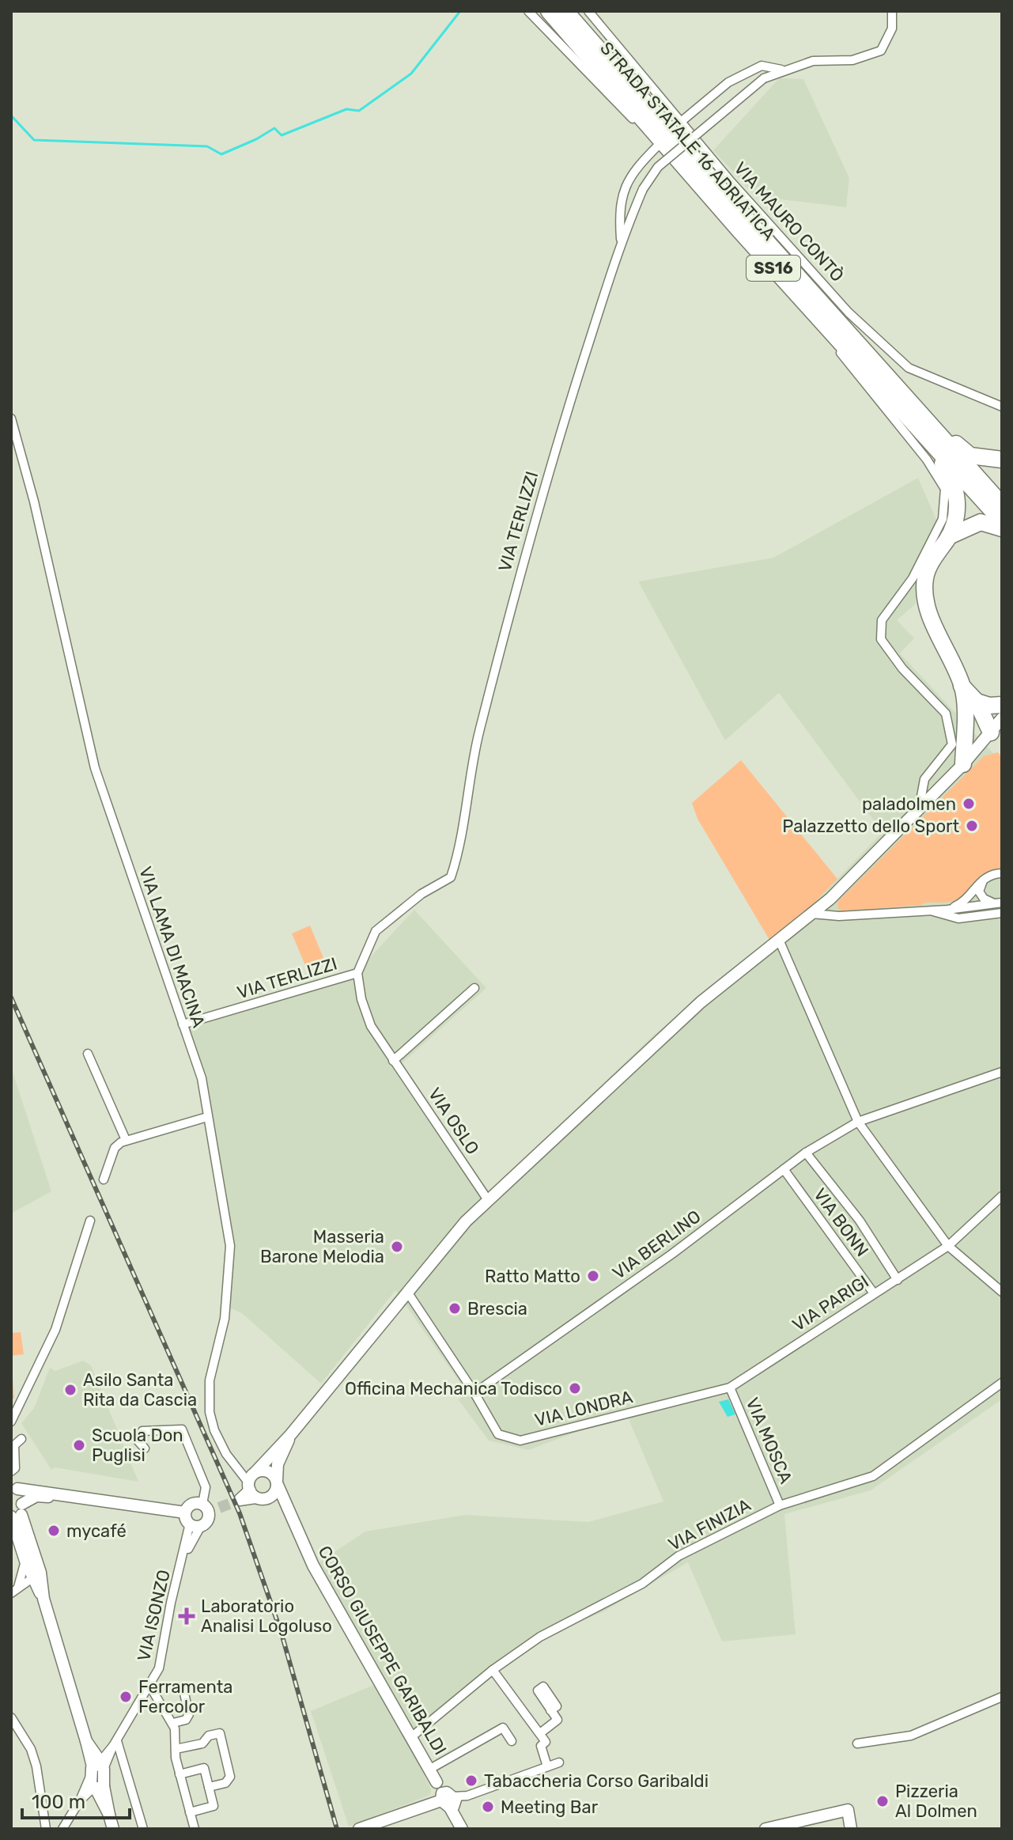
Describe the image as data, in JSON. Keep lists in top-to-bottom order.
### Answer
{
  "streets": {
    "highway": ["STRADA STATALE 16 ADRIATICA", "SS16"],
    "street": [
      "VIA MAURO CONTÒ",
      "VIA TERLIZZI",
      "VIA LAMA DI MACINA",
      "VIA OSLO",
      "VIA BONN",
      "VIA BERLINO",
      "VIA PARIGI",
      "VIA LONDRA",
      "VIA MOSCA",
      "VIA FINIZIA",
      "VIA ISONZO",
      "CORSO GIUSEPPE GARIBALDI"
    ]
  },
  "crossings": [
    ["VIA TERLIZZI", "VIA LAMA DI MACINA"],
    ["VIA TERLIZZI", "VIA OSLO"],
    ["VIA LAMA DI MACINA", "CORSO GIUSEPPE GARIBALDI"],
    ["VIA BONN", "VIA BERLINO"],
    ["VIA BONN", "VIA PARIGI"],
    ["VIA BERLINO", "VIA LONDRA"],
    ["VIA PARIGI", "VIA LONDRA"],
    ["VIA PARIGI", "VIA MOSCA"],
    ["VIA LONDRA", "VIA MOSCA"],
    ["VIA MOSCA", "VIA FINIZIA"],
    ["VIA FINIZIA", "CORSO GIUSEPPE GARIBALDI"]
  ],
  "places": {
    "other": [
      "paladolmen",
      "Palazzetto dello Sport",
      "Masseria Barone Melodia",
      "Ratto Matto",
      "Brescia",
      "Officina Mechanica Todisco",
      "Asilo Santa Rita da Cascia",
      "Scuola Don Puglisi",
      "mycafé",
      "Ferramenta Fercolor",
      "Tabaccheria Corso Garibaldi",
      "Pizzeria Al Dolmen",
      "Meeting Bar"
    ],
    "health": ["Laboratorio Analisi Logoluso"]
  },
  "scale_bar": "100 m"
}
